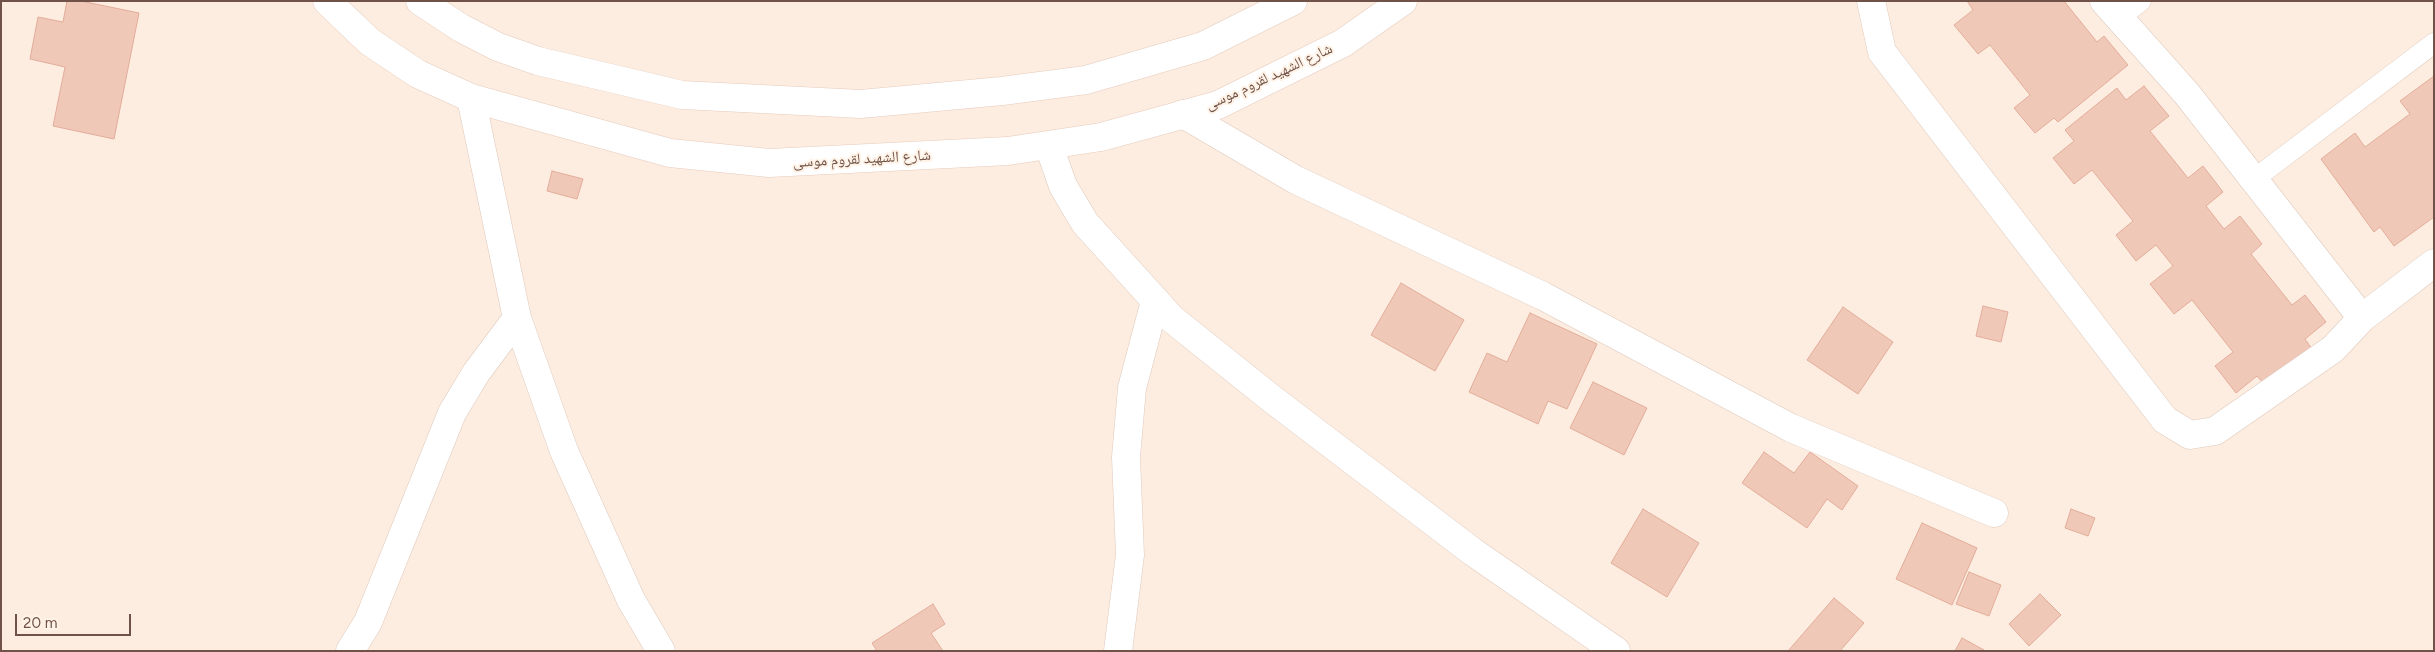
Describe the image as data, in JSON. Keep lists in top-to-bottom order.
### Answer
{
  "streets": {
    "street": ["شارع الشهيد لقروم موسى"]
  },
  "scale_bar": "20 m"
}
